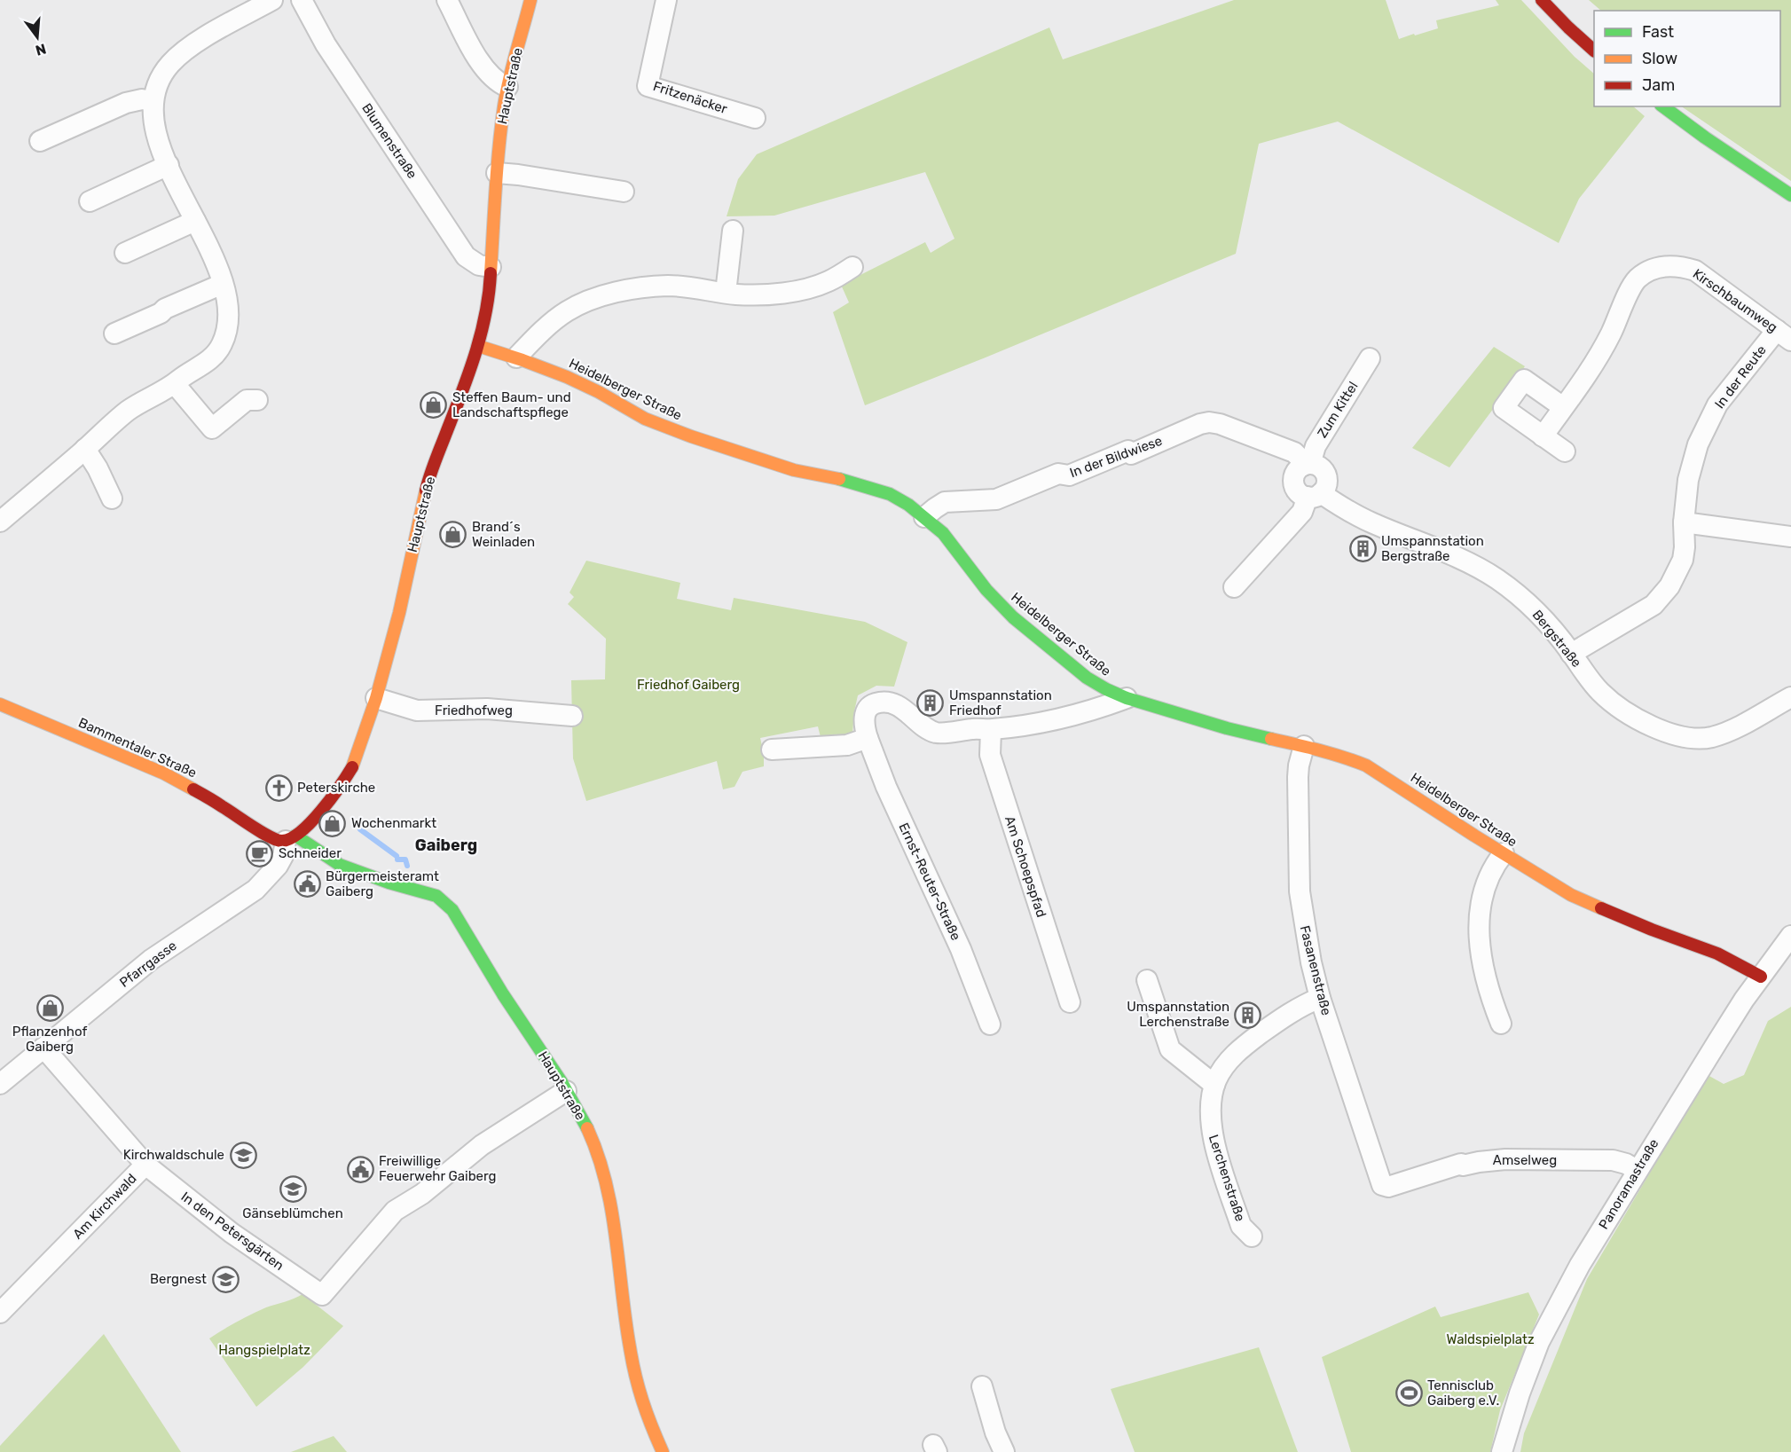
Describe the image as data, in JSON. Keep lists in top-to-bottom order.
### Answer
{
  "streets": {
    "street": [
      "Hauptstraße",
      "Fritzenäcker",
      "Blumenstraße",
      "Kirschbaumweg",
      "In der Reute",
      "Heidelberger Straße",
      "Zum Kittel",
      "In der Bildwiese",
      "Bergstraße",
      "Friedhofweg",
      "Bammentaler Straße",
      "Am Schoepspfad",
      "Ernst-Reuter-Straße",
      "Pfarrgasse",
      "Fasanenstraße",
      "Amselweg",
      "Lerchenstraße",
      "Panoramastraße",
      "Am Kirchwald",
      "In den Petersgärten"
    ]
  },
  "crossings": [
    ["Hauptstraße", "Blumenstraße"],
    ["Hauptstraße", "Heidelberger Straße"],
    ["Hauptstraße", "Friedhofweg"],
    ["Hauptstraße", "Bammentaler Straße"],
    ["Hauptstraße", "Pfarrgasse"],
    ["Hauptstraße", "In den Petersgärten"],
    ["Kirschbaumweg", "In der Reute"],
    ["In der Reute", "Bergstraße"],
    ["Heidelberger Straße", "In der Bildwiese"],
    ["Heidelberger Straße", "Fasanenstraße"],
    ["Heidelberger Straße", "Panoramastraße"],
    ["Zum Kittel", "In der Bildwiese"],
    ["Zum Kittel", "Bergstraße"],
    ["Bammentaler Straße", "Pfarrgasse"],
    ["Am Schoepspfad", "Ernst-Reuter-Straße"],
    ["Pfarrgasse", "Am Kirchwald"],
    ["Fasanenstraße", "Amselweg"],
    ["Fasanenstraße", "Lerchenstraße"],
    ["Amselweg", "Panoramastraße"],
    ["Am Kirchwald", "In den Petersgärten"]
  ],
  "districts": ["Gaiberg"],
  "parks": ["Friedhof Gaiberg", "Waldspielplatz", "Hangspielplatz"],
  "places": {
    "shop": [
      "Steffen Baum- und Landschaftspflege",
      "Brand´s Weinladen",
      "Wochenmarkt",
      "Pflanzenhof Gaiberg"
    ],
    "building": ["Umspannstation Bergstraße", "Umspannstation Friedhof", "Umspannstation Lerchenstraße"],
    "church": ["Peterskirche"],
    "cafe": ["Schneider"],
    "public building": ["Bürgermeisteramt Gaiberg", "Freiwillige Feuerwehr Gaiberg"],
    "school or university": ["Kirchwaldschule", "Gänseblümchen", "Bergnest"],
    "sports": ["Tennisclub Gaiberg e.V."]
  },
  "legend": ["Fast", "Slow", "Jam"],
  "north": "bottom"
}
